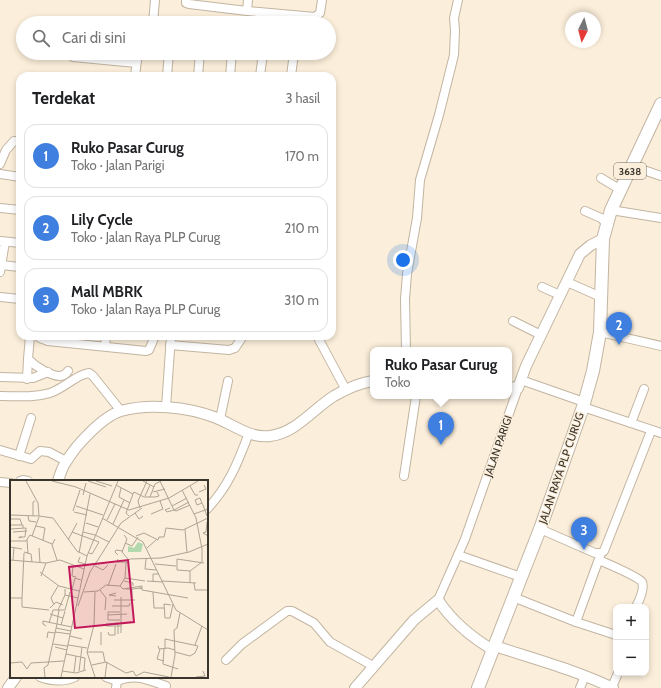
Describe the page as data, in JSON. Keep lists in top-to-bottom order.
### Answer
{
  "streets": {
    "main road": ["3638", "JALAN RAYA PLP CURUG"],
    "street": ["JALAN PARIGI"]
  },
  "crossings": [
    ["3638", "JALAN PARIGI"],
    ["3638", "JALAN RAYA PLP CURUG"],
    ["JALAN PARIGI", "JALAN RAYA PLP CURUG"]
  ],
  "north": "bottom",
  "page": {
    "search": "Cari di sini",
    "heading": ["Terdekat", "3 hasil"],
    "list": [
      {
        "mark": "1",
        "name": "Ruko Pasar Curug",
        "note": "Toko · Jalan Parigi",
        "value": "170 m"
      },
      {
        "mark": "2",
        "name": "Lily Cycle",
        "note": "Toko · Jalan Raya PLP Curug",
        "value": "210 m"
      },
      {
        "mark": "3",
        "name": "Mall MBRK",
        "note": "Toko · Jalan Raya PLP Curug",
        "value": "310 m"
      }
    ],
    "pins": ["2", "1", "3"],
    "popup": ["Ruko Pasar Curug", "Toko"],
    "map_buttons": ["+", "−"]
  }
}
